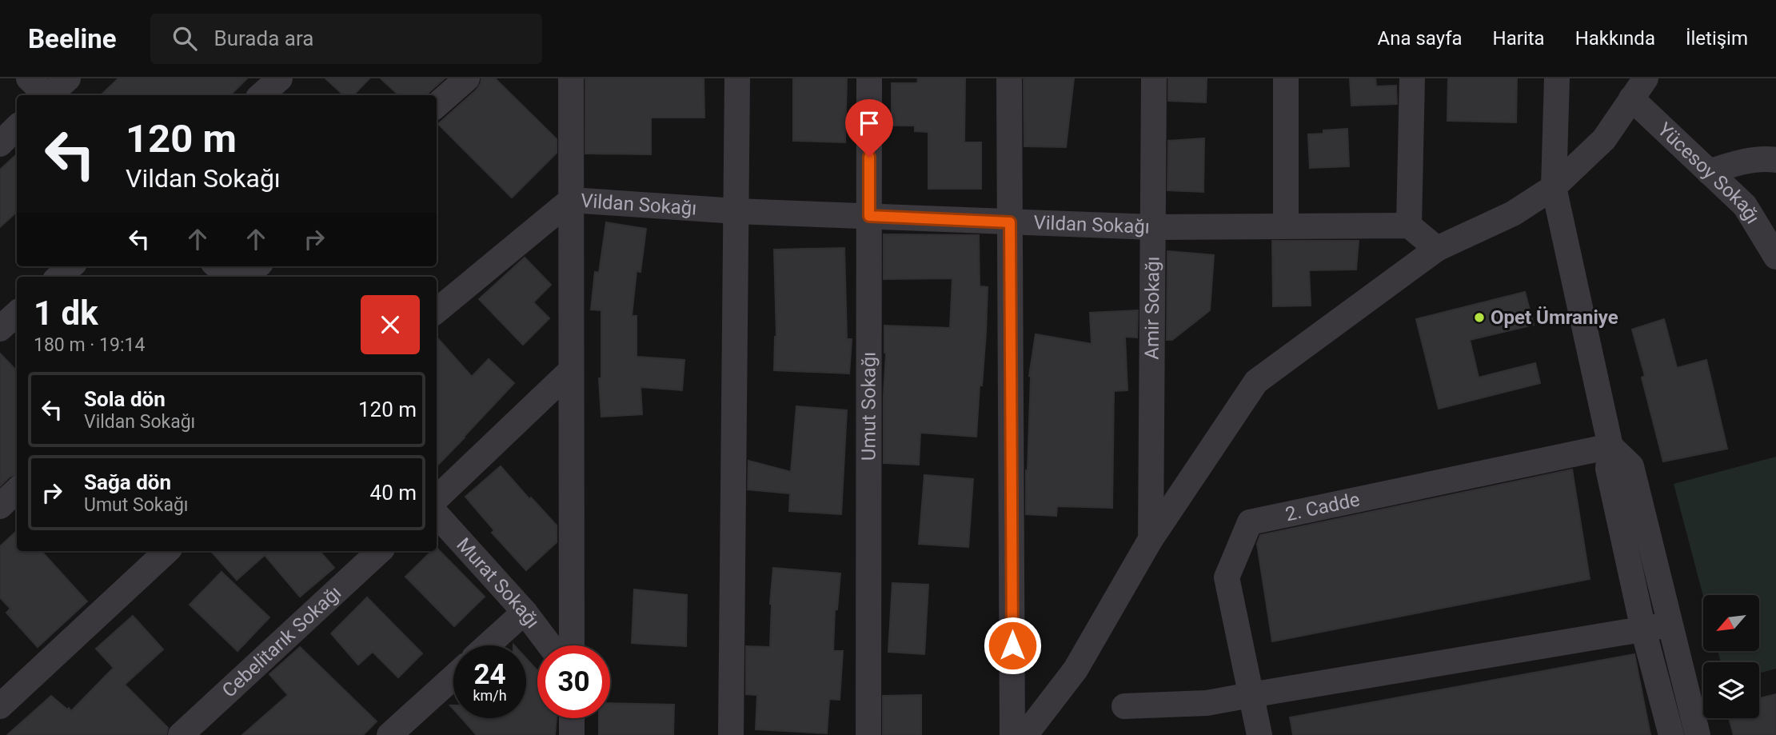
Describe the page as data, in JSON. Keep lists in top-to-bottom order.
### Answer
{
  "streets": {
    "street": [
      "Yücesoy Sokağı",
      "Vildan Sokağı",
      "Amir Sokağı",
      "Umut Sokağı",
      "2. Cadde",
      "Murat Sokağı",
      "Cebelitarık Sokağı"
    ]
  },
  "crossings": [
    ["Vildan Sokağı", "Amir Sokağı"],
    ["Vildan Sokağı", "Umut Sokağı"]
  ],
  "places": ["Opet Ümraniye"],
  "north": "bottom left",
  "page": {
    "header": "Beeline",
    "search": "Burada ara",
    "nav": [
      "Ana sayfa",
      "Harita",
      "Hakkında",
      "İletişim"
    ],
    "turn": ["120 m", "Vildan Sokağı"],
    "heading": ["1 dk", "180 m · 19:14"],
    "list": [
      {
        "name": "Sola dön",
        "note": "Vildan Sokağı",
        "value": "120 m"
      },
      {
        "name": "Sağa dön",
        "note": "Umut Sokağı",
        "value": "40 m"
      }
    ],
    "speed": "24 km/h",
    "limit": "30"
  }
}
